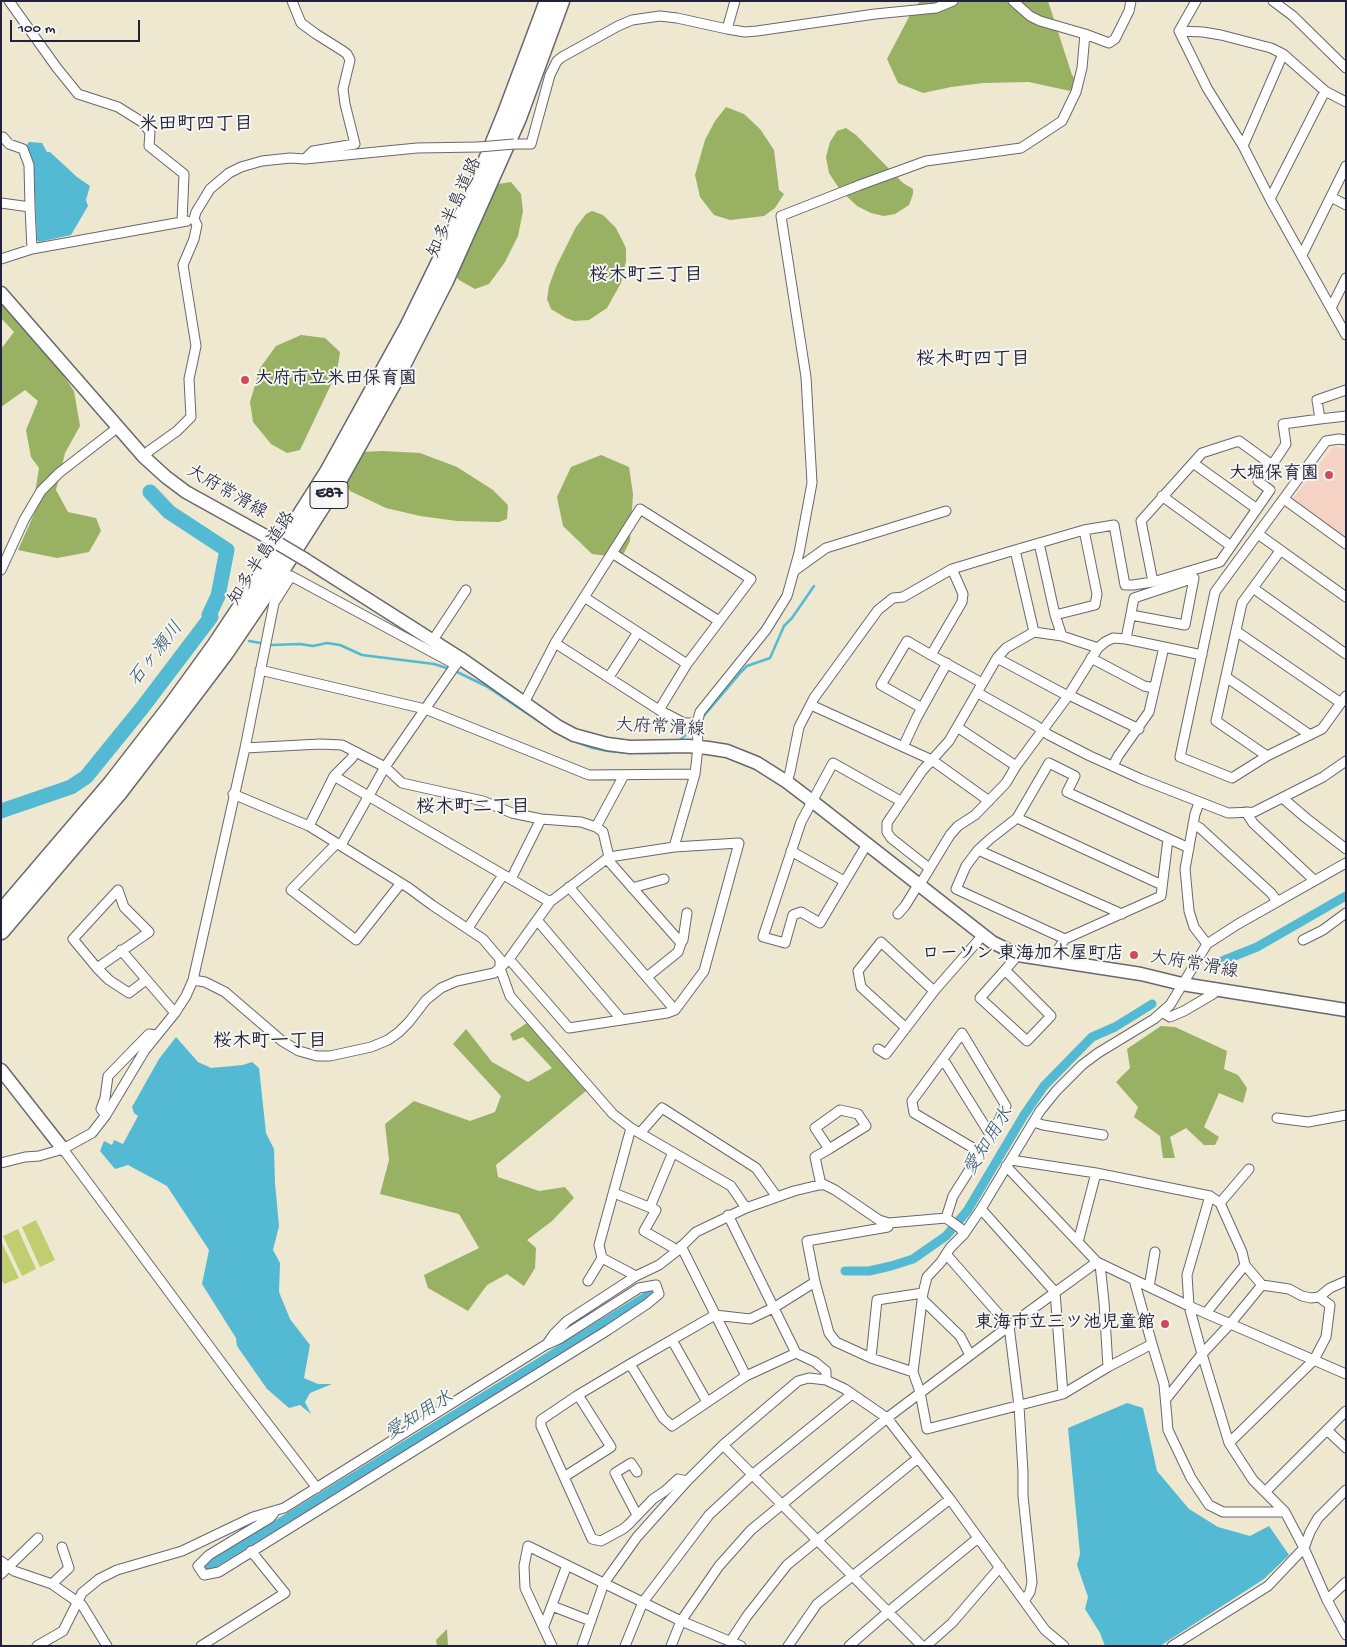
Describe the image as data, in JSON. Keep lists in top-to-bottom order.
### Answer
{
  "streets": {
    "highway": ["知多半島道路", "E87"],
    "main road": ["大府常滑線"]
  },
  "districts": [
    "米田町四丁目",
    "桜木町三丁目",
    "桜木町四丁目",
    "桜木町二丁目",
    "桜木町一丁目"
  ],
  "water": ["石ヶ瀬川", "愛知用水"],
  "places": [
    "大府市立米田保育園",
    "大堀保育園",
    "ローソン 東海加木屋町店",
    "東海市立三ツ池児童館"
  ],
  "scale_bar": "100 m"
}
